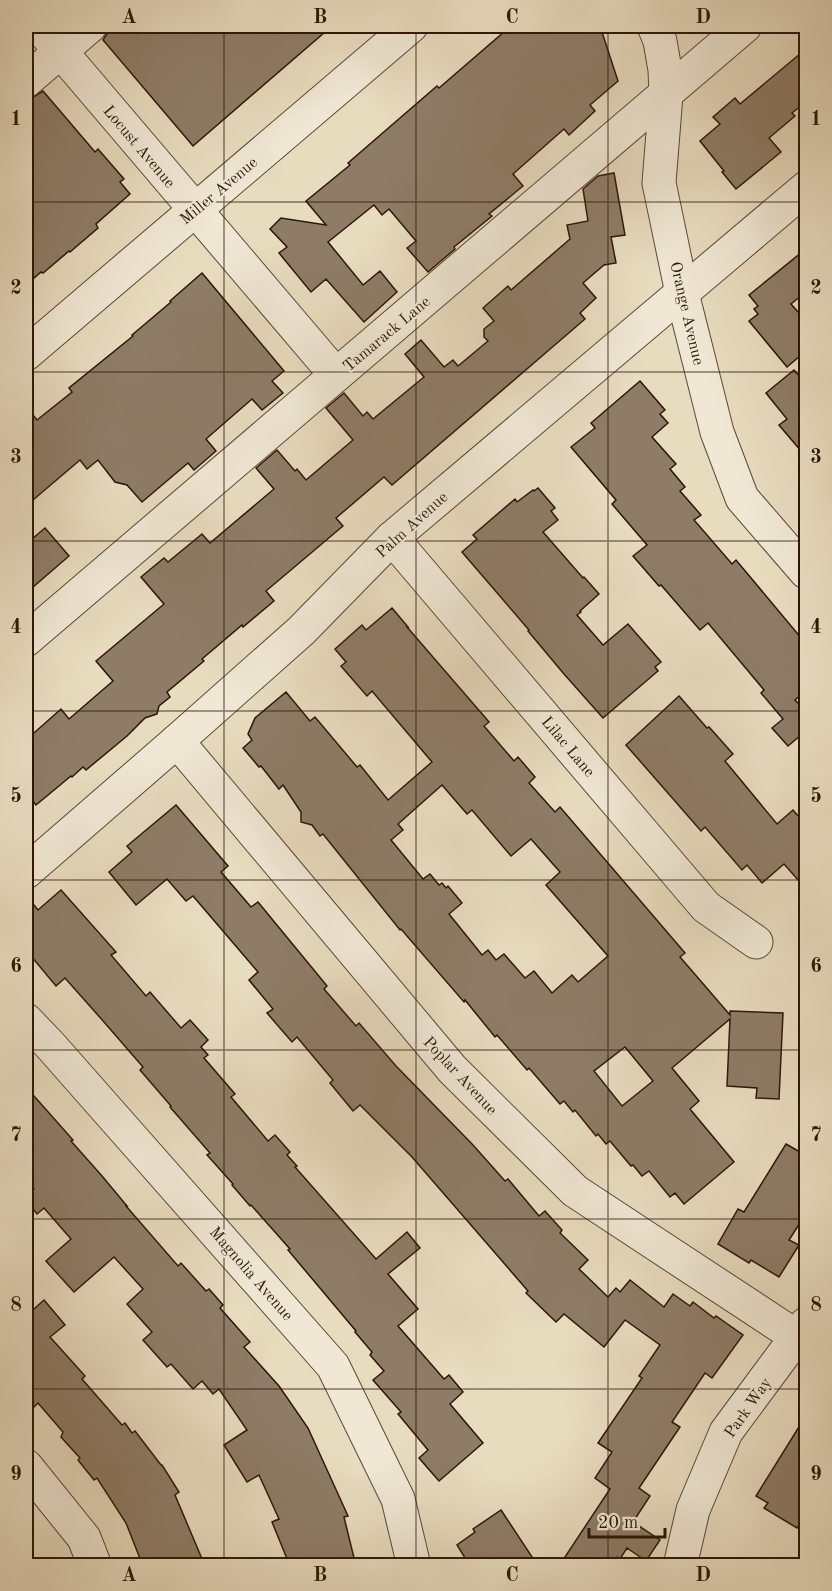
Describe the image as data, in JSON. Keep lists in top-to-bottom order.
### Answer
{
  "streets": {
    "street": [
      "Locust Avenue",
      "Miller Avenue",
      "Orange Avenue",
      "Tamarack Lane",
      "Palm Avenue",
      "Lilac Lane",
      "Poplar Avenue",
      "Magnolia Avenue",
      "Park Way"
    ]
  },
  "crossings": [
    ["Locust Avenue", "Miller Avenue"],
    ["Locust Avenue", "Tamarack Lane"],
    ["Orange Avenue", "Tamarack Lane"],
    ["Orange Avenue", "Palm Avenue"],
    ["Palm Avenue", "Lilac Lane"],
    ["Palm Avenue", "Poplar Avenue"],
    ["Poplar Avenue", "Park Way"]
  ],
  "scale_bar": "20 m",
  "grid": {
    "columns": [
      "A",
      "B",
      "C",
      "D"
    ],
    "rows": [
      "1",
      "2",
      "3",
      "4",
      "5",
      "6",
      "7",
      "8",
      "9"
    ]
  }
}
